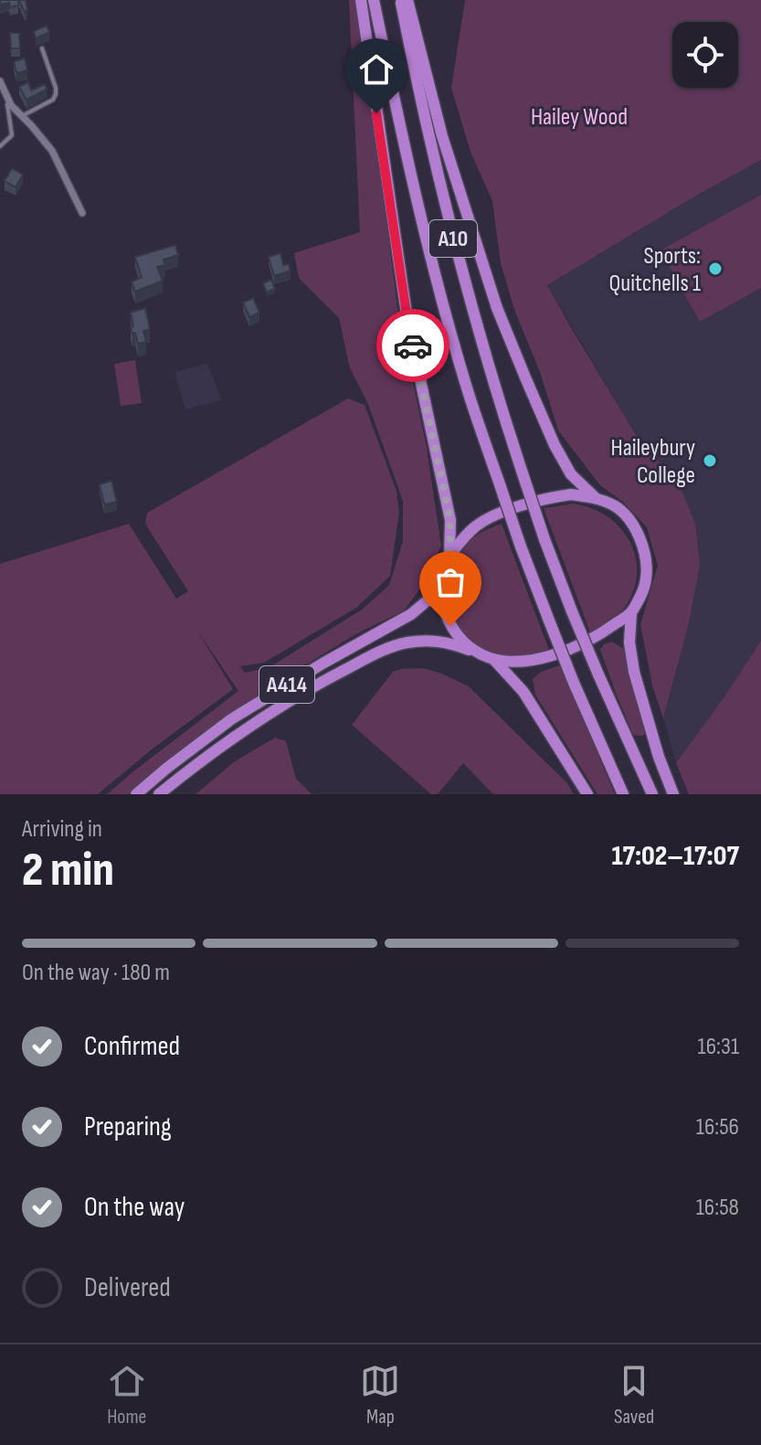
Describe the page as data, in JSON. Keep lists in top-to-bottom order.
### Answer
{
  "streets": {
    "highway": ["A10", "A414"]
  },
  "parks": ["Hailey Wood"],
  "places": ["Sports: Quitchells 1", "Haileybury College"],
  "page": {
    "heading": ["2 min", "Arriving in", "17:02–17:07"],
    "bar": "On the way · 180 m",
    "list": [
      ["Confirmed", "16:31"],
      ["Preparing", "16:56"],
      ["On the way", "16:58"],
      "Delivered"
    ],
    "tabs": ["Home", "Map", "Saved"]
  }
}
